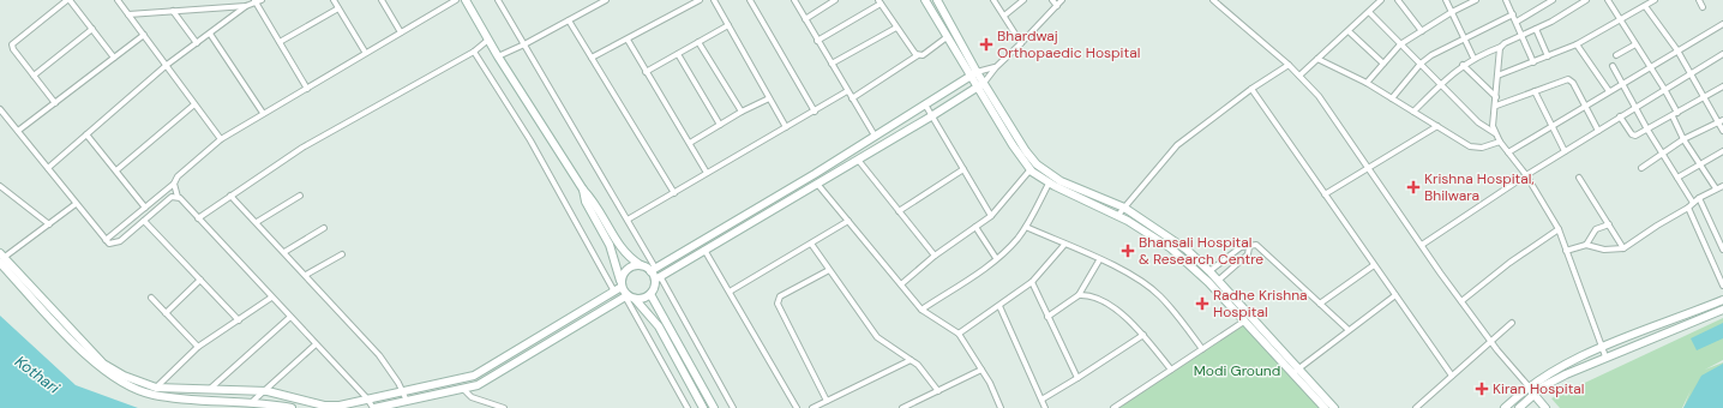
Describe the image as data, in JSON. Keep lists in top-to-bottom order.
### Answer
{
  "water": ["Kothari"],
  "parks": ["Modi Ground"],
  "places": {
    "health": [
      "Bhardwaj Orthopaedic Hospital",
      "Krishna Hospital, Bhilwara",
      "Bhansali Hospital & Research Centre",
      "Radhe Krishna Hospital",
      "Kiran Hospital"
    ]
  }
}
